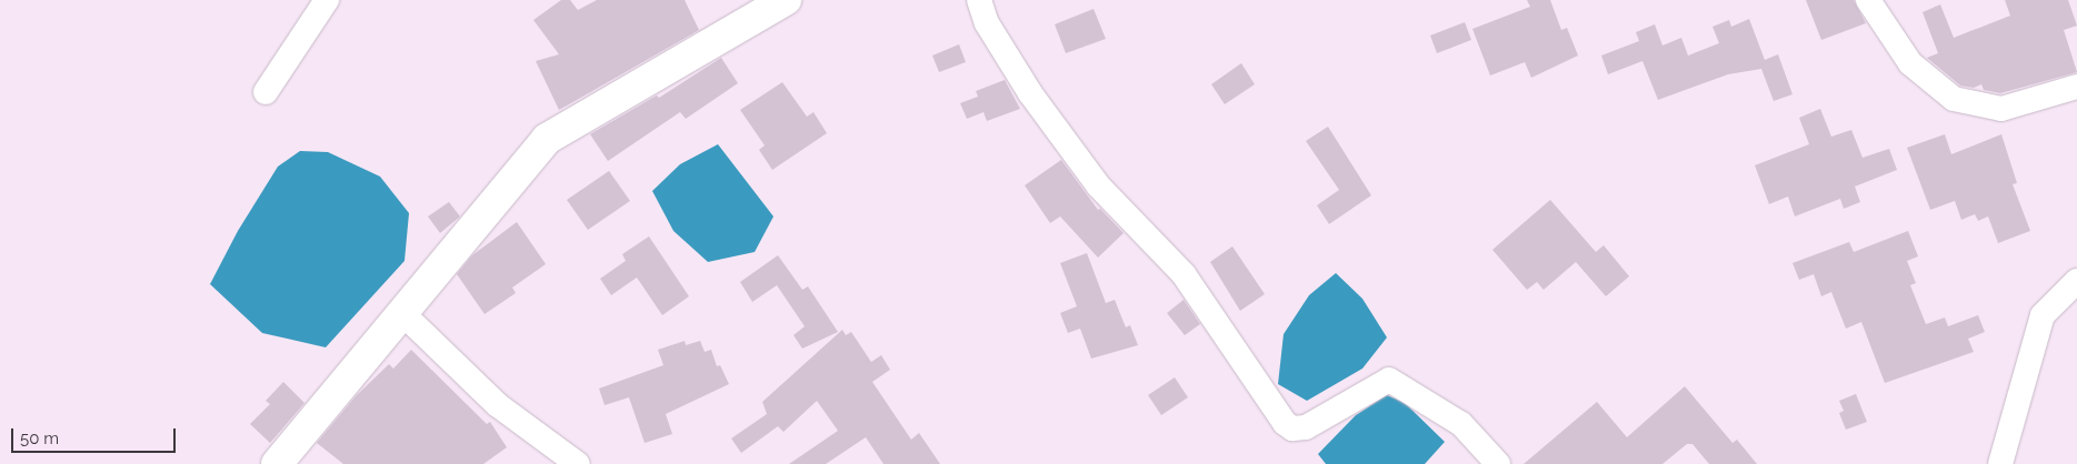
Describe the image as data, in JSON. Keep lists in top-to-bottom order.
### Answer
{
  "scale_bar": "50 m"
}
